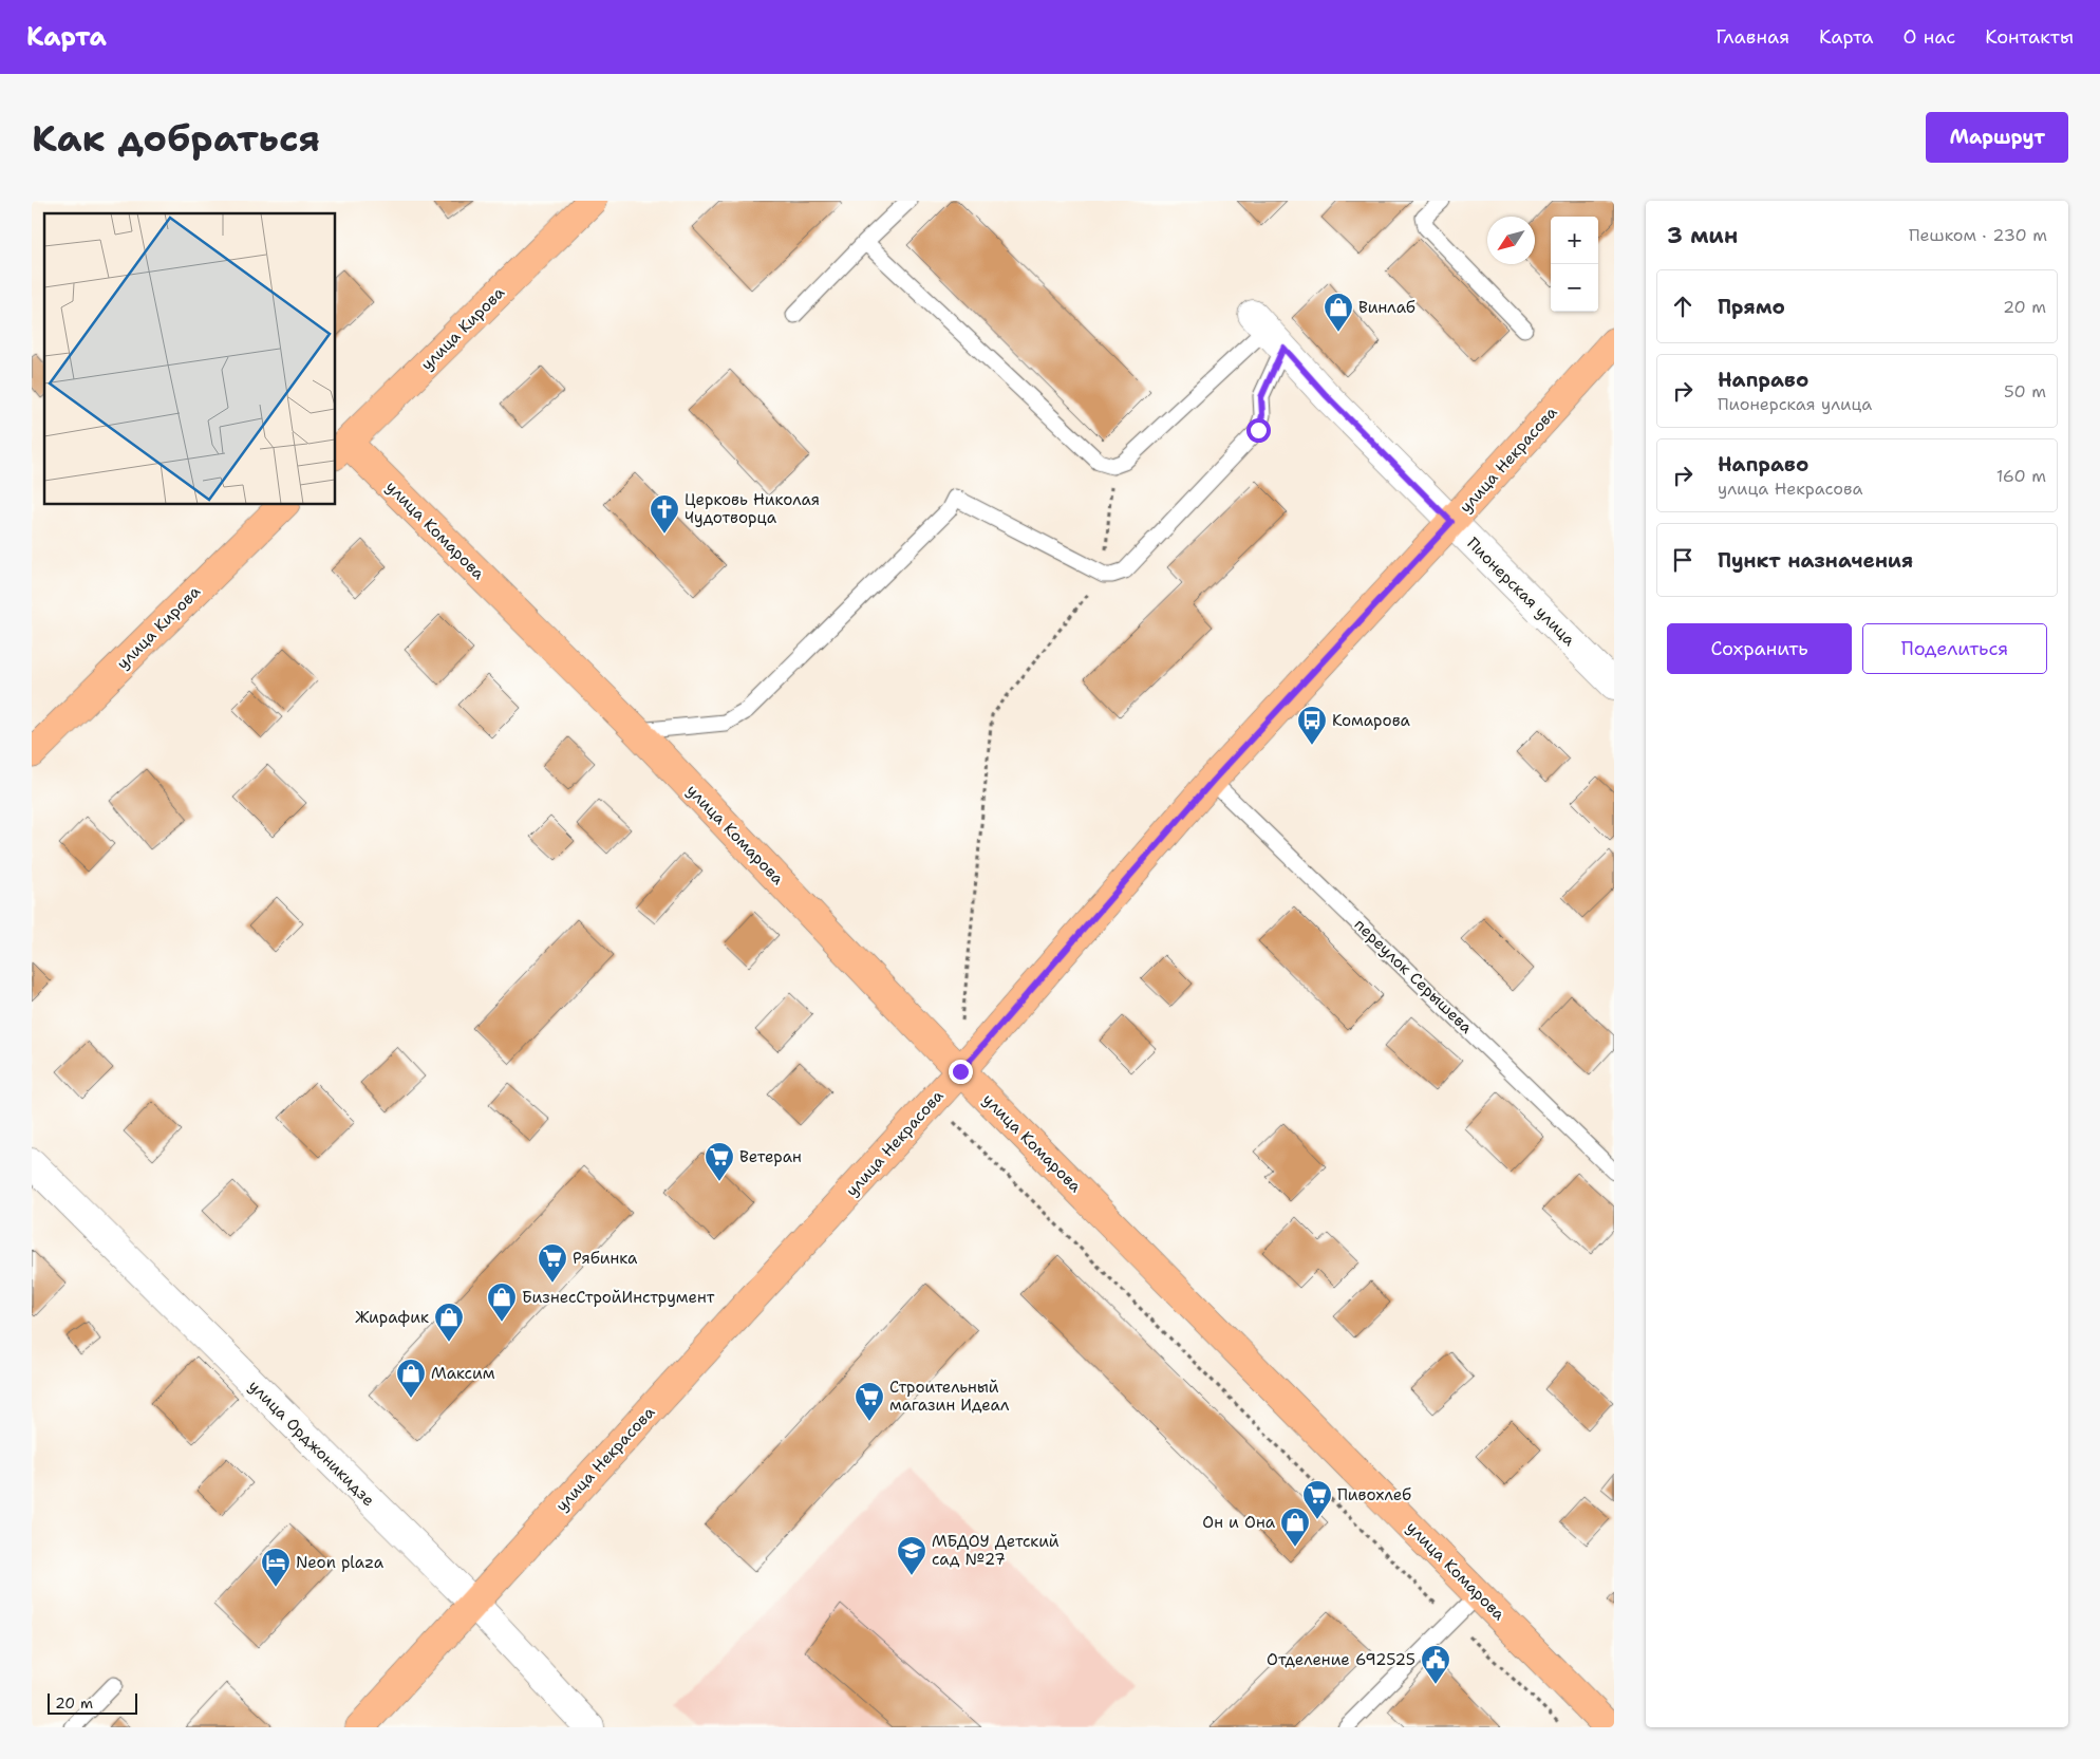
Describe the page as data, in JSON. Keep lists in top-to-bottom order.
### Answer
{
  "streets": {
    "main road": ["улица Кирова", "улица Некрасова", "улица Комарова"],
    "street": ["Пионерская улица", "улица Орджоникидзе"],
    "lane": ["переулок Серышева"]
  },
  "crossings": [
    ["улица Кирова", "улица Комарова"],
    ["улица Некрасова", "улица Комарова"],
    ["улица Некрасова", "Пионерская улица"],
    ["улица Некрасова", "переулок Серышева"],
    ["улица Некрасова", "улица Орджоникидзе"]
  ],
  "places": {
    "shop": [
      "Винлаб",
      "БизнесСтройИнструмент",
      "Жирафик",
      "Максим",
      "Он и Она"
    ],
    "church": ["Церковь Николая Чудотворца"],
    "bus stop": ["Комарова"],
    "supermarket": [
      "Ветеран",
      "Рябинка",
      "Строительный магазин Идеал",
      "Пивохлеб"
    ],
    "school or university": ["МБДОУ Детский сад №27"],
    "hotel": ["Neon plaza"],
    "public building": ["Отделение 692525"]
  },
  "scale_bar": "20 m",
  "north": "bottom left",
  "page": {
    "header": "Карта",
    "nav": [
      "Главная",
      "Карта",
      "О нас",
      "Контакты"
    ],
    "buttons": [
      "Маршрут",
      ["Сохранить", "Поделиться"]
    ],
    "title": "Как добраться",
    "heading": ["3 мин", "Пешком · 230 m"],
    "map_buttons": ["+", "−"],
    "list": [
      ["Прямо", "20 m"],
      ["Направо", "Пионерская улица", "50 m"],
      ["Направо", "улица Некрасова", "160 m"],
      "Пункт назначения"
    ],
    "scale": "20 m"
  }
}
